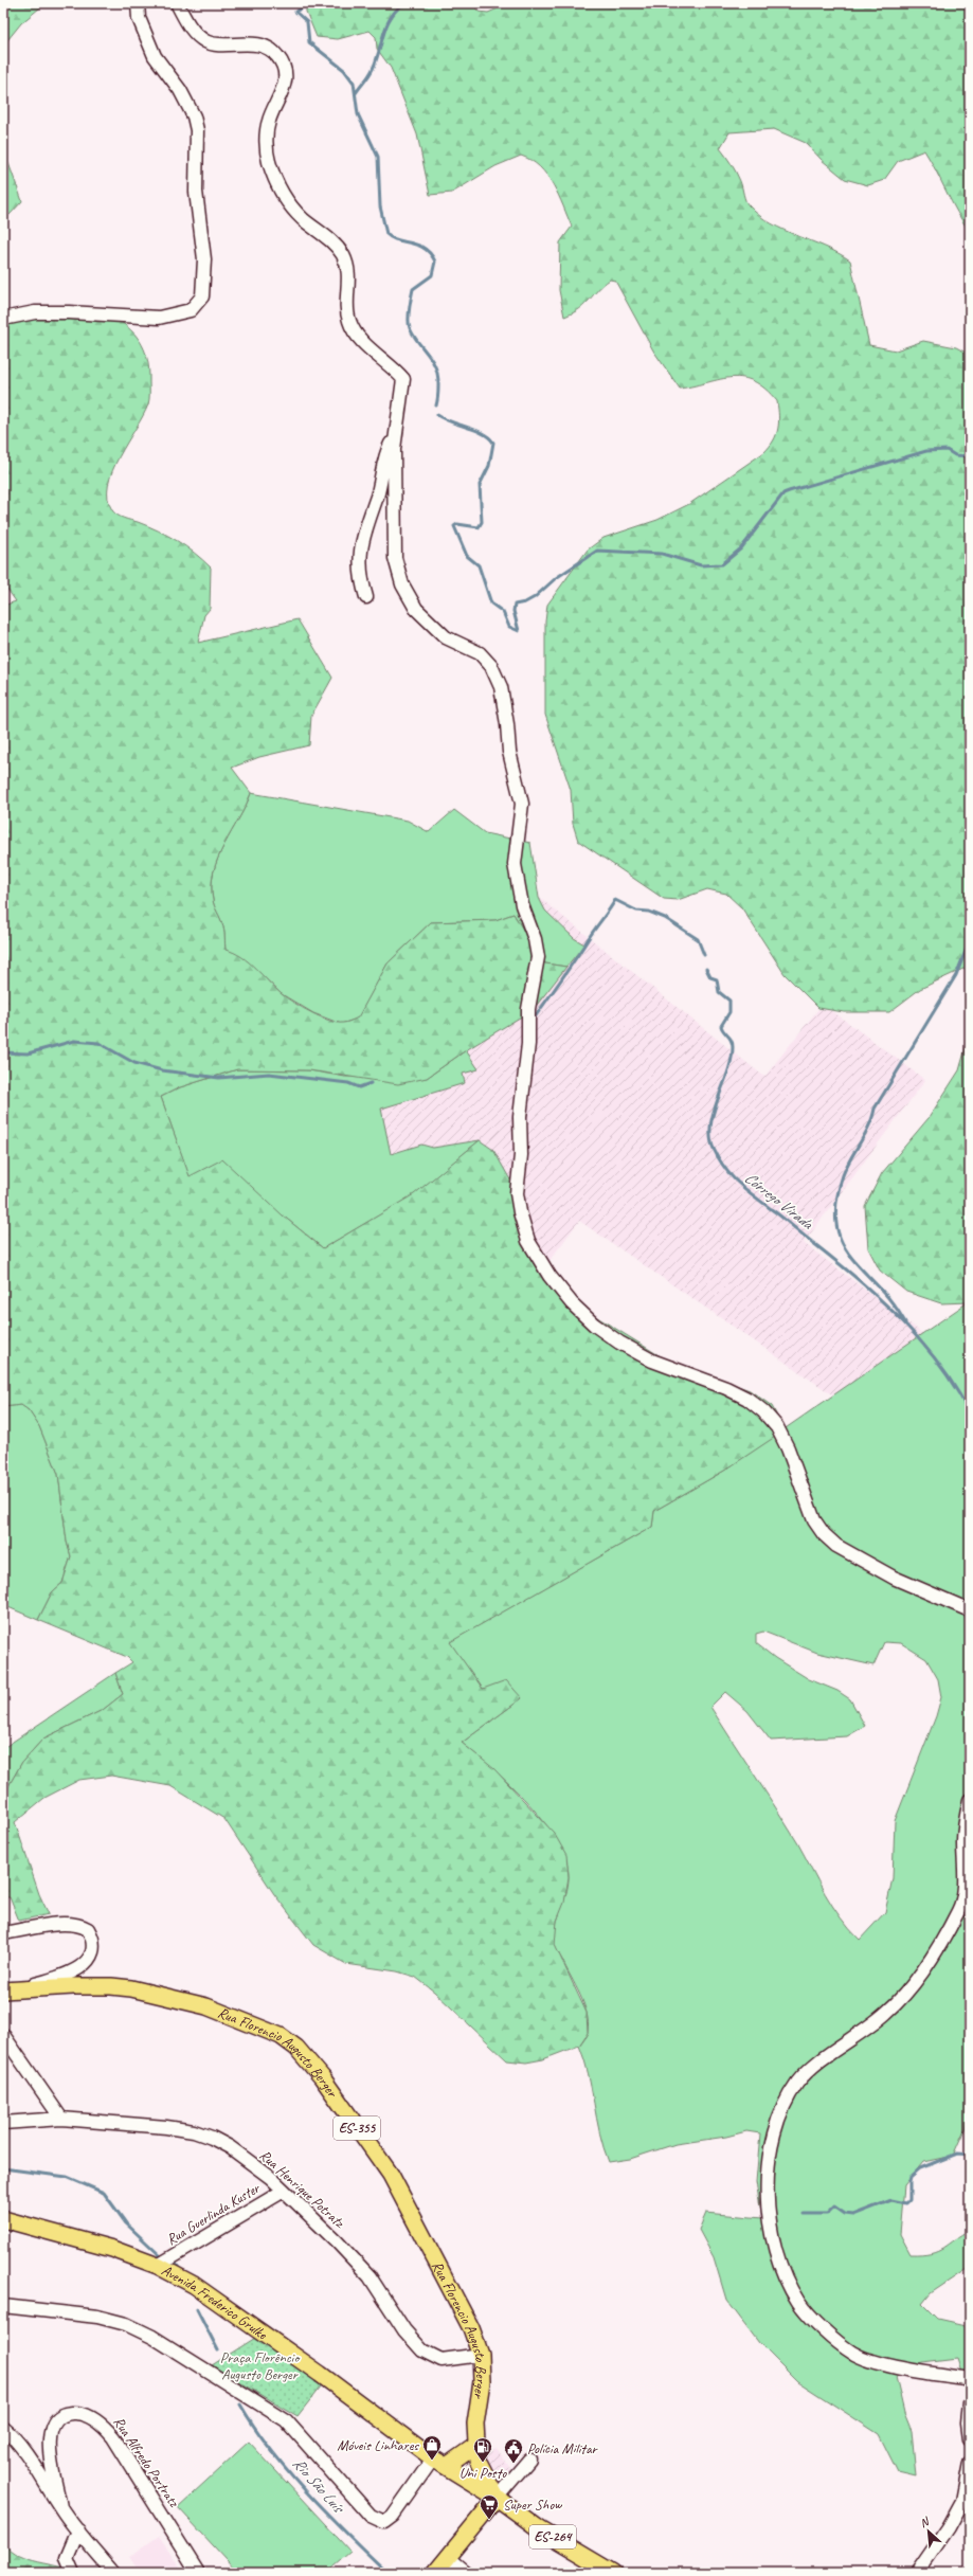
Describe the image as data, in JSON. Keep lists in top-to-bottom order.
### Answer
{
  "streets": {
    "main road": [
      "Rua Florencio Augusto Berger",
      "ES-355",
      "Avenida Frederico Grulke",
      "ES-264"
    ],
    "street": ["Rua Henrique Potratz", "Rua Guerlinda Kuster", "Rua Alfredo Portratz"]
  },
  "crossings": [
    ["Rua Florencio Augusto Berger", "Rua Henrique Potratz"],
    ["Rua Florencio Augusto Berger", "Avenida Frederico Grulke"],
    ["Rua Henrique Potratz", "Rua Guerlinda Kuster"],
    ["Rua Guerlinda Kuster", "Avenida Frederico Grulke"]
  ],
  "water": ["Córrego Virada", "Rio São Luís"],
  "parks": ["Praça Florêncio Augusto Berger"],
  "places": {
    "shop": ["Móveis Linhares"],
    "fuel station": ["Uni Posto"],
    "public building": ["Polícia Militar"],
    "supermarket": ["Super Show"]
  },
  "north": "top left"
}
